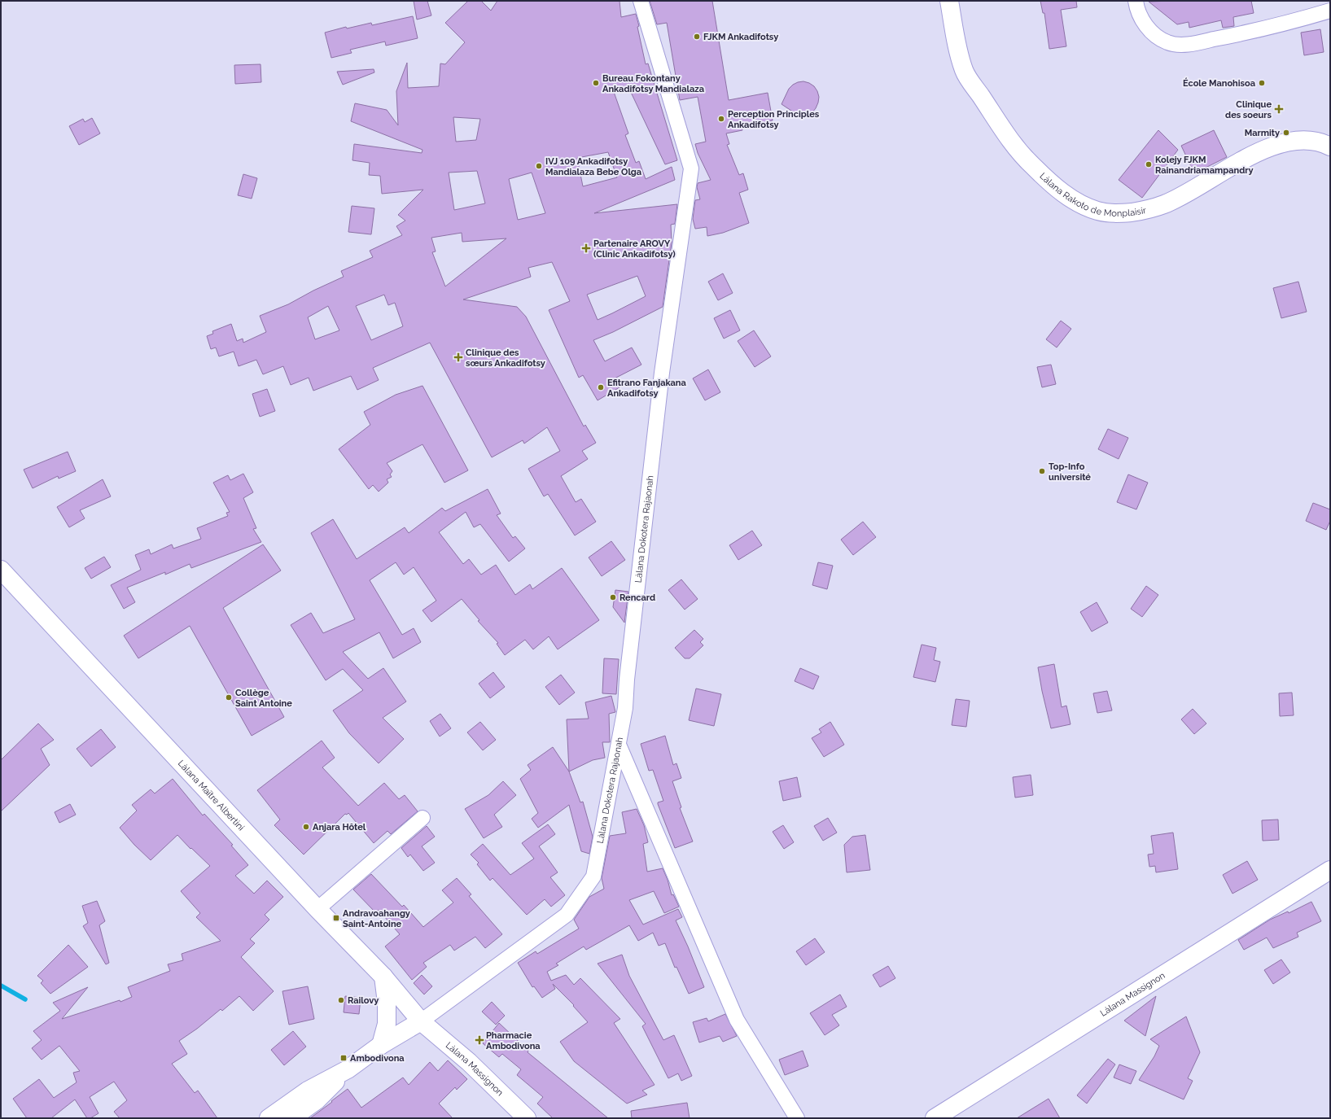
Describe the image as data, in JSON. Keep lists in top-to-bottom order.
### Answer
{
  "streets": {
    "main road": ["Làlana Rakoto de Monplaisir", "Làlana Maître Albertini", "Làlana Massignon"],
    "street": ["Làlana Dokotera Rajaonah"]
  },
  "crossings": [
    ["Làlana Dokotera Rajaonah", "Làlana Maître Albertini"],
    ["Làlana Dokotera Rajaonah", "Làlana Massignon"],
    ["Làlana Maître Albertini", "Làlana Massignon"]
  ],
  "places": {
    "other": [
      "FJKM Ankadifotsy",
      "Bureau Fokontany Ankadifotsy Mandialaza",
      "École Manohisoa",
      "Perception Principles Ankadifotsy",
      "Marmity",
      "Kolejy FJKM Rainandriamampandry",
      "IVJ 109 Ankadifotsy Mandialaza Bebe Olga",
      "Efitrano Fanjakana Ankadifotsy",
      "Top-Info université",
      "Rencard",
      "Collège Saint Antoine",
      "Anjara Hôtel",
      "Railovy"
    ],
    "health": [
      "Clinique des soeurs",
      "Partenaire AROVY (Clinic Ankadifotsy)",
      "Clinique des sœurs Ankadifotsy",
      "Pharmacie Ambodivona"
    ],
    "transit": ["Andravoahangy Saint-Antoine", "Ambodivona"]
  }
}
